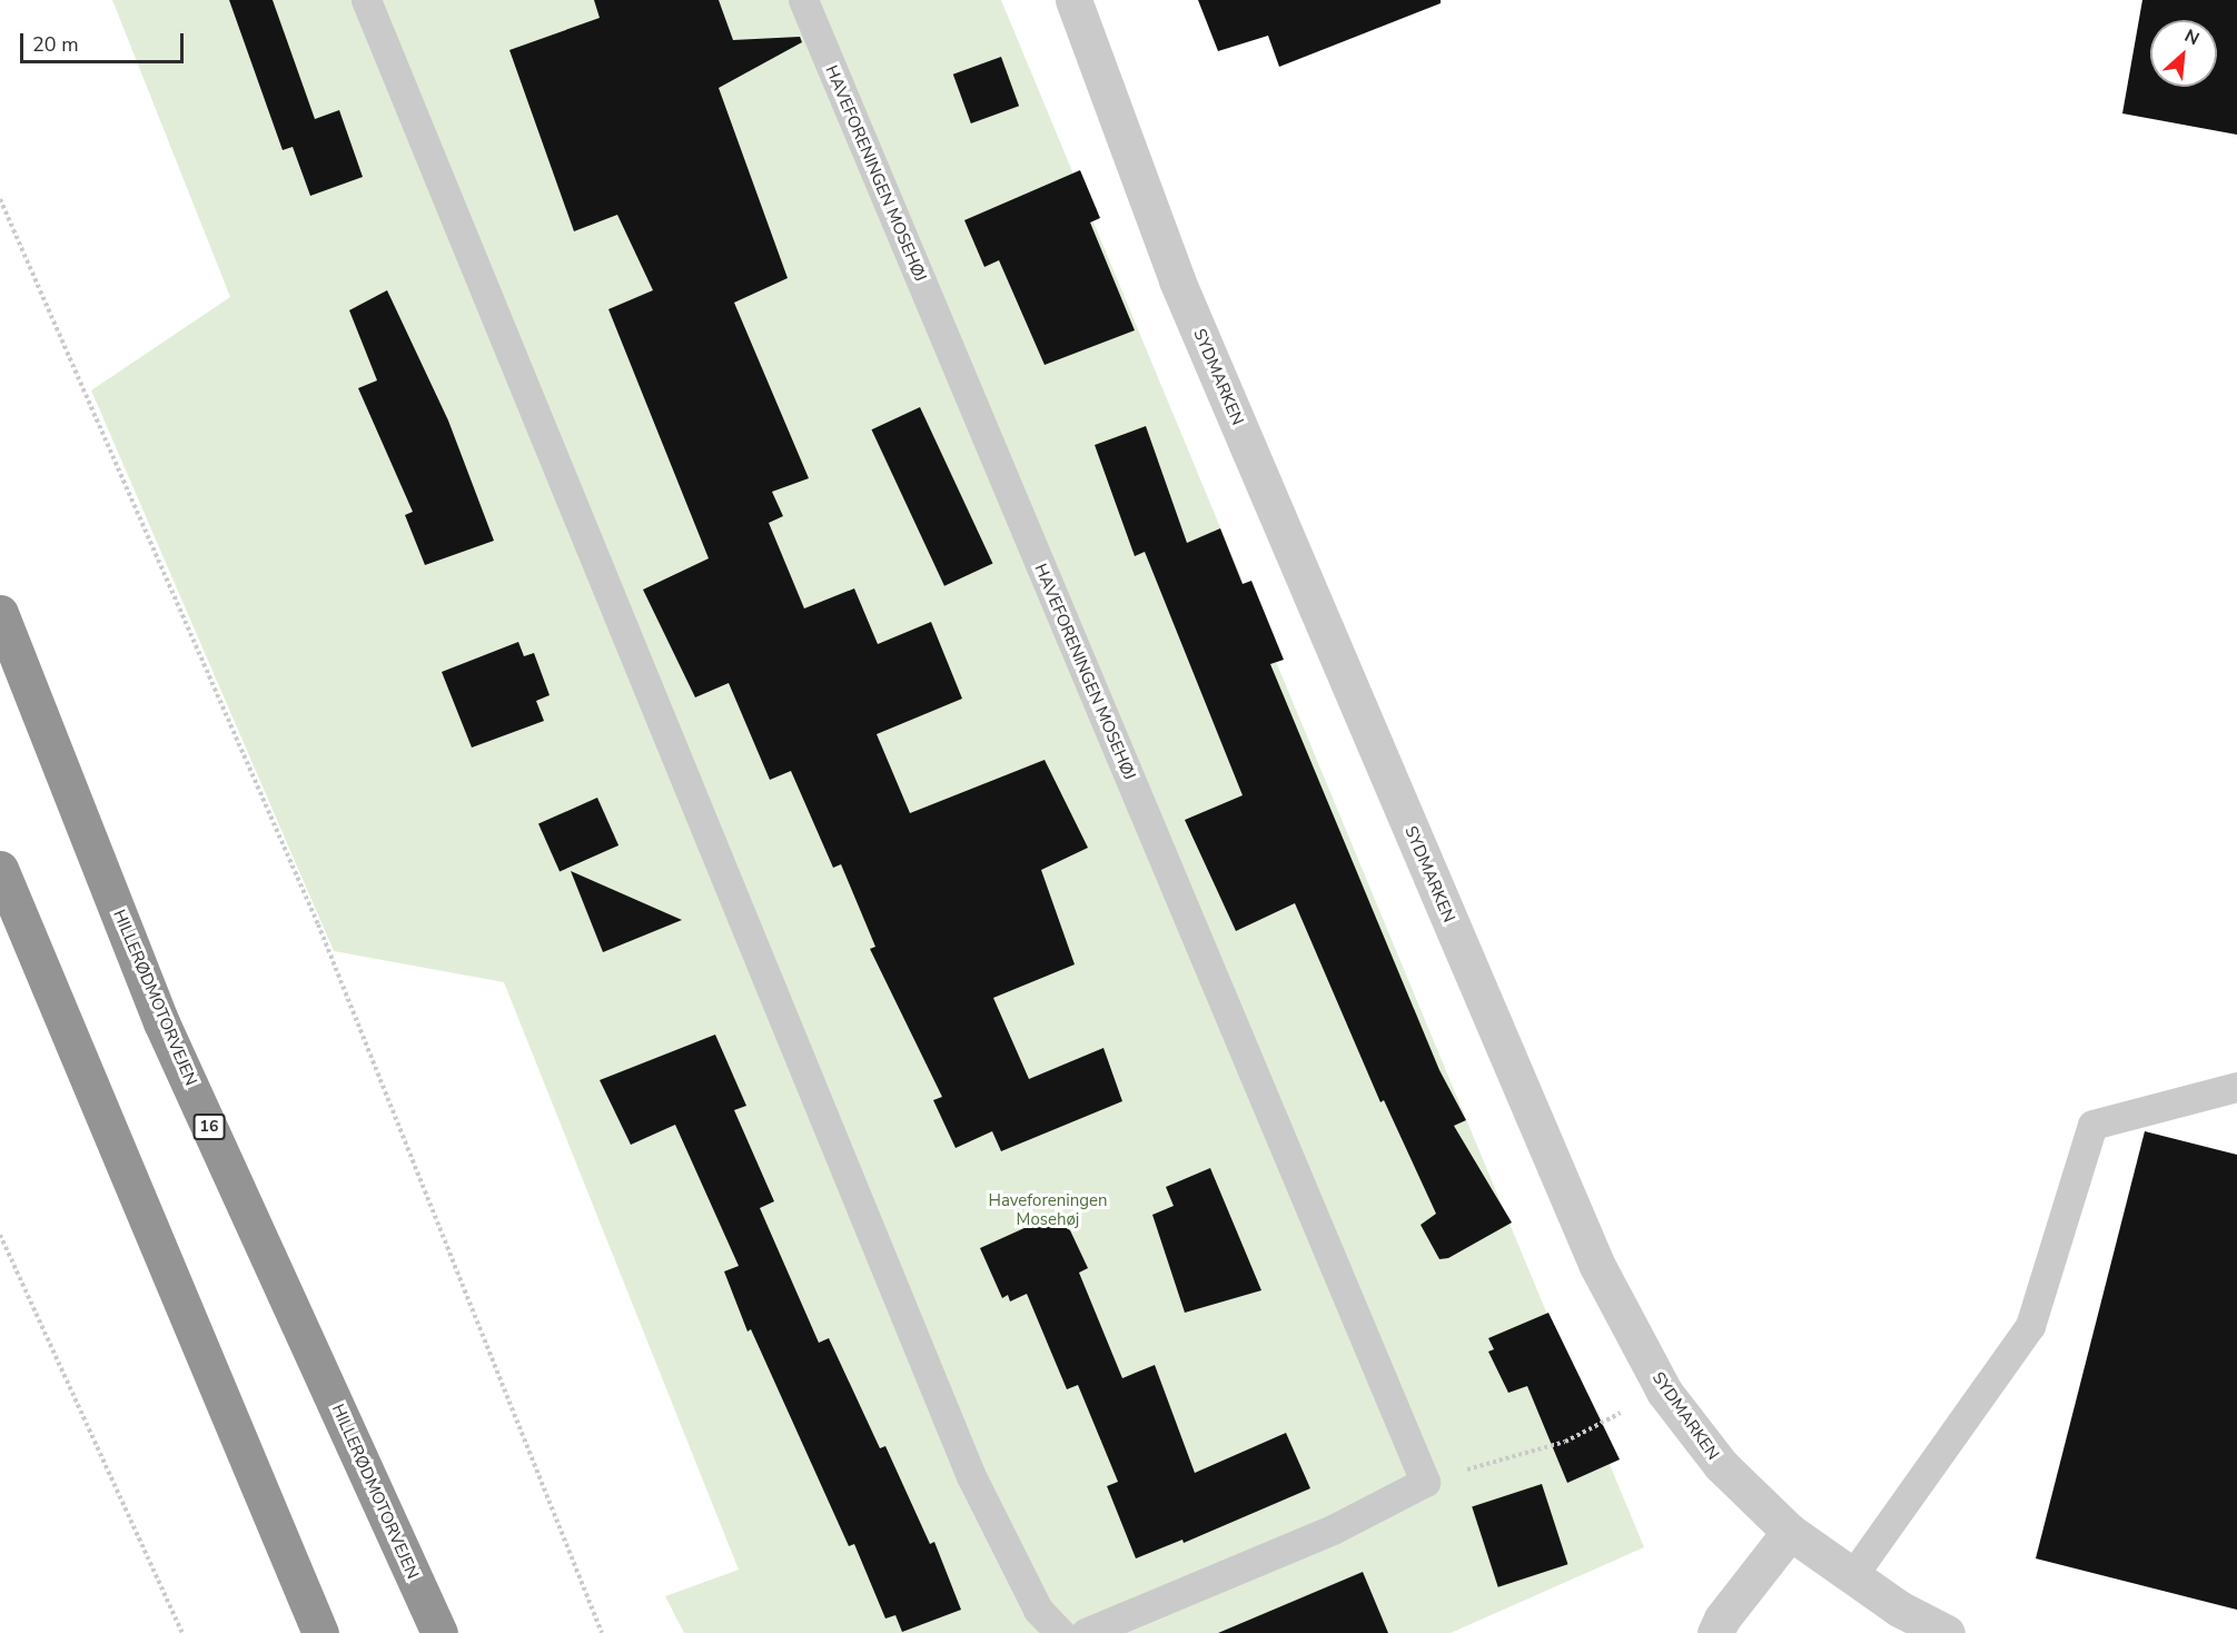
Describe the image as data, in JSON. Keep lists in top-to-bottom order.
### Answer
{
  "streets": {
    "highway": ["HILLERØDMOTORVEJEN", "16"],
    "street": ["SYDMARKEN"],
    "lane": ["HAVEFORENINGEN MOSEHØJ"]
  },
  "parks": ["Haveforeningen Mosehøj"],
  "scale_bar": "20 m",
  "north": "top right"
}
